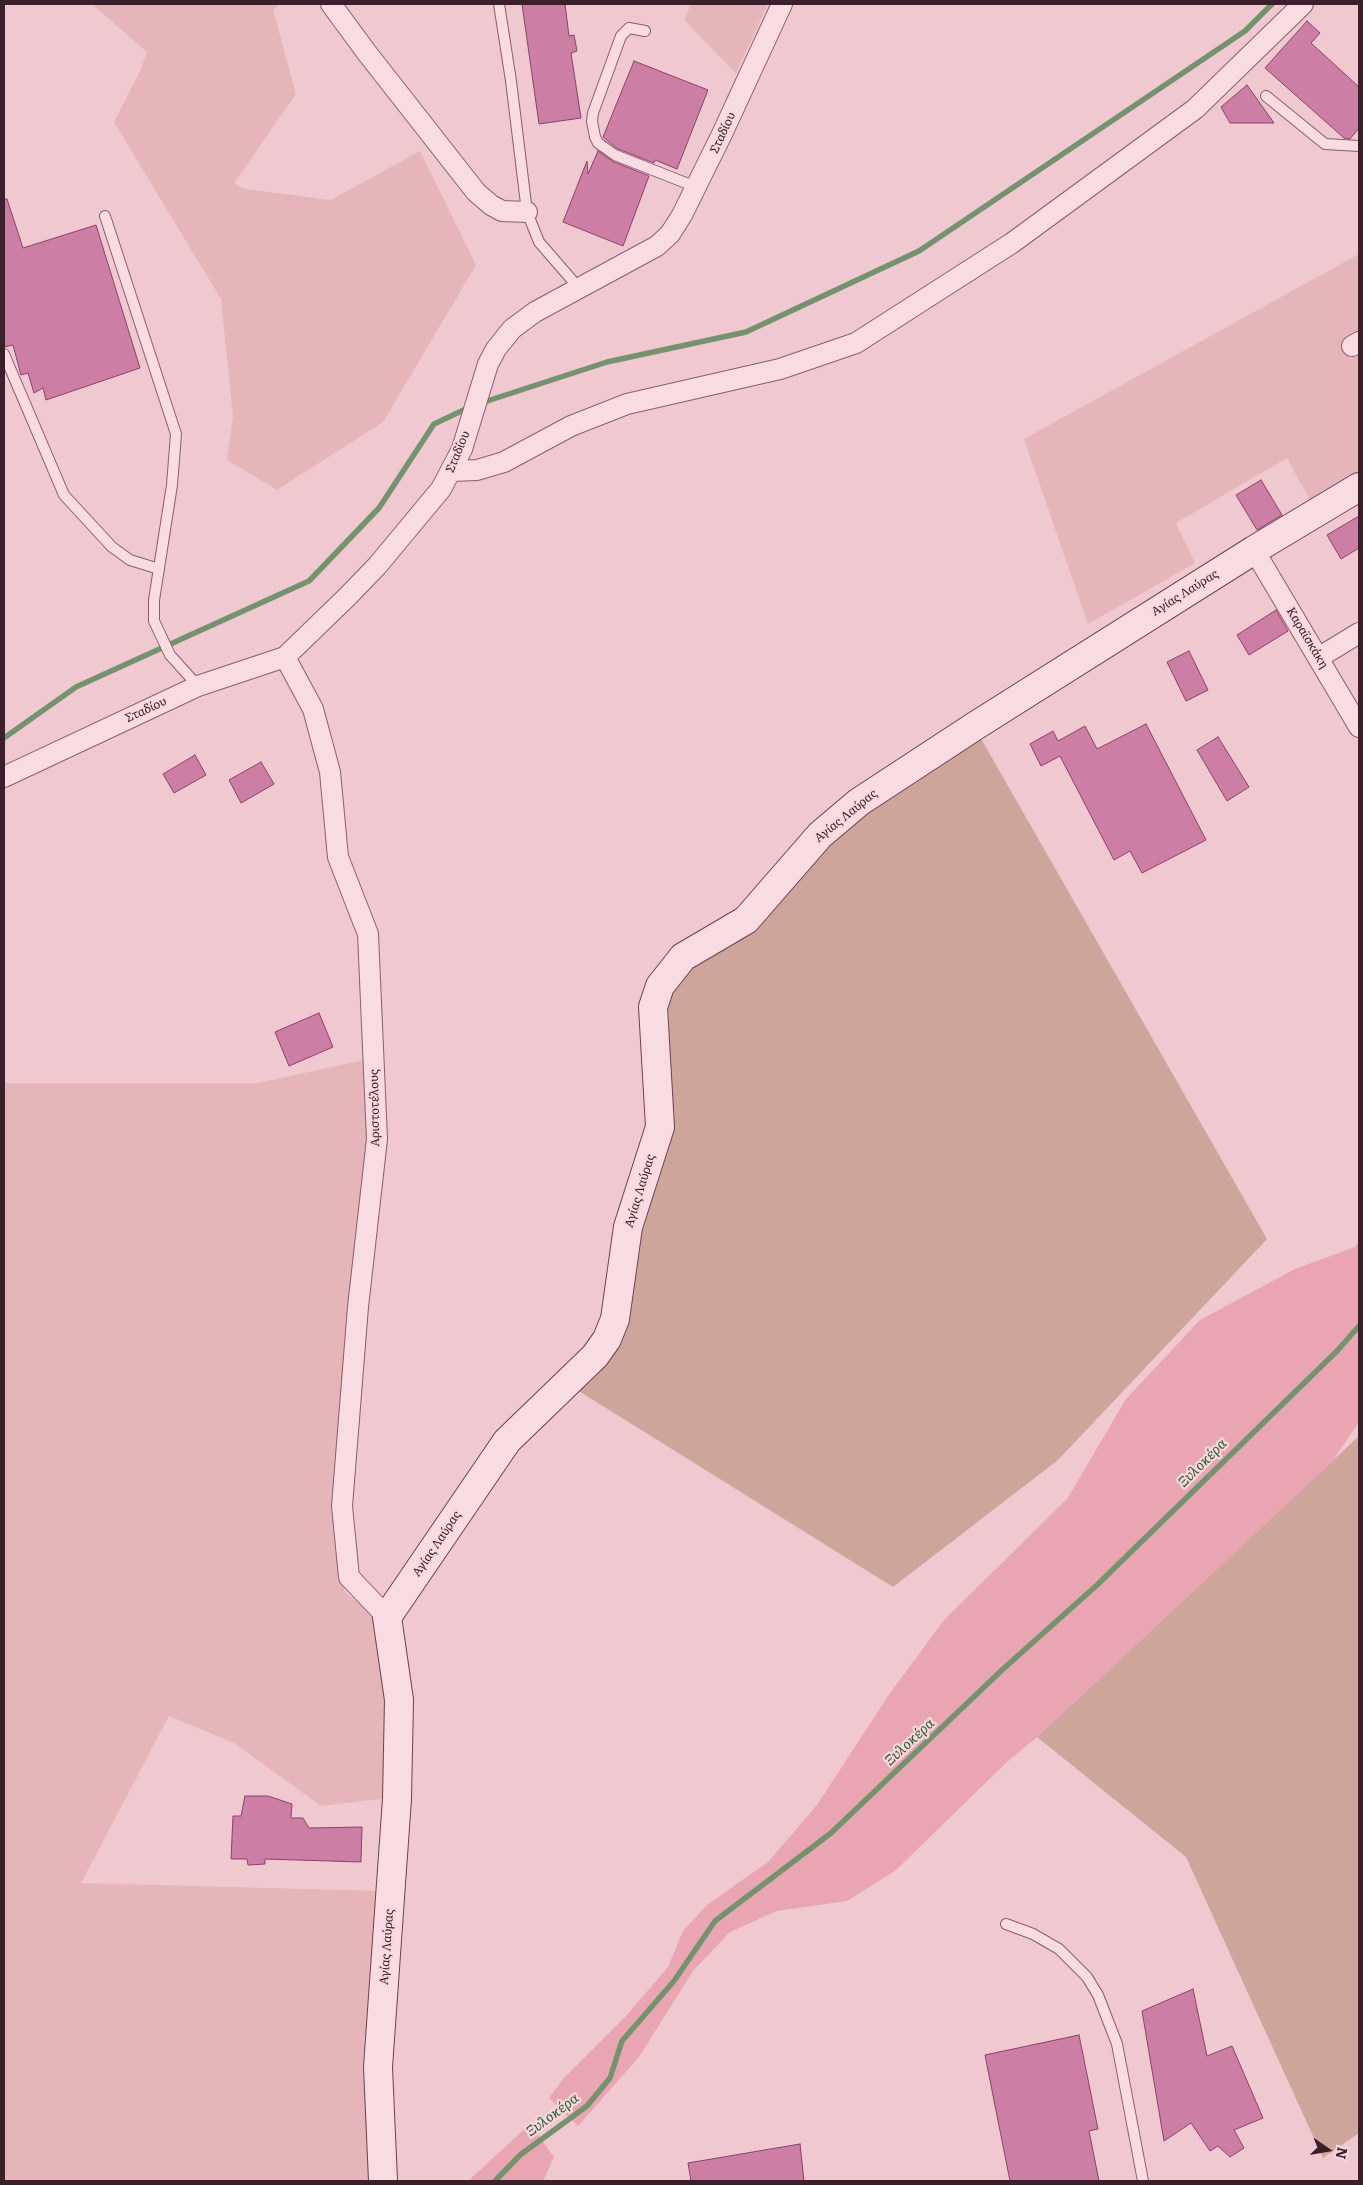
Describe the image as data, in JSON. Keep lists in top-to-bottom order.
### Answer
{
  "streets": {
    "street": [
      "Σταδίου",
      "Αγίας Λαύρας",
      "Καραϊσκάκη",
      "Αριστοτέλους"
    ]
  },
  "crossings": [
    ["Σταδίου", "Αριστοτέλους"],
    ["Αγίας Λαύρας", "Καραϊσκάκη"],
    ["Αγίας Λαύρας", "Αριστοτέλους"]
  ],
  "water": ["Ξυλοκέρα"],
  "north": "right"
}
